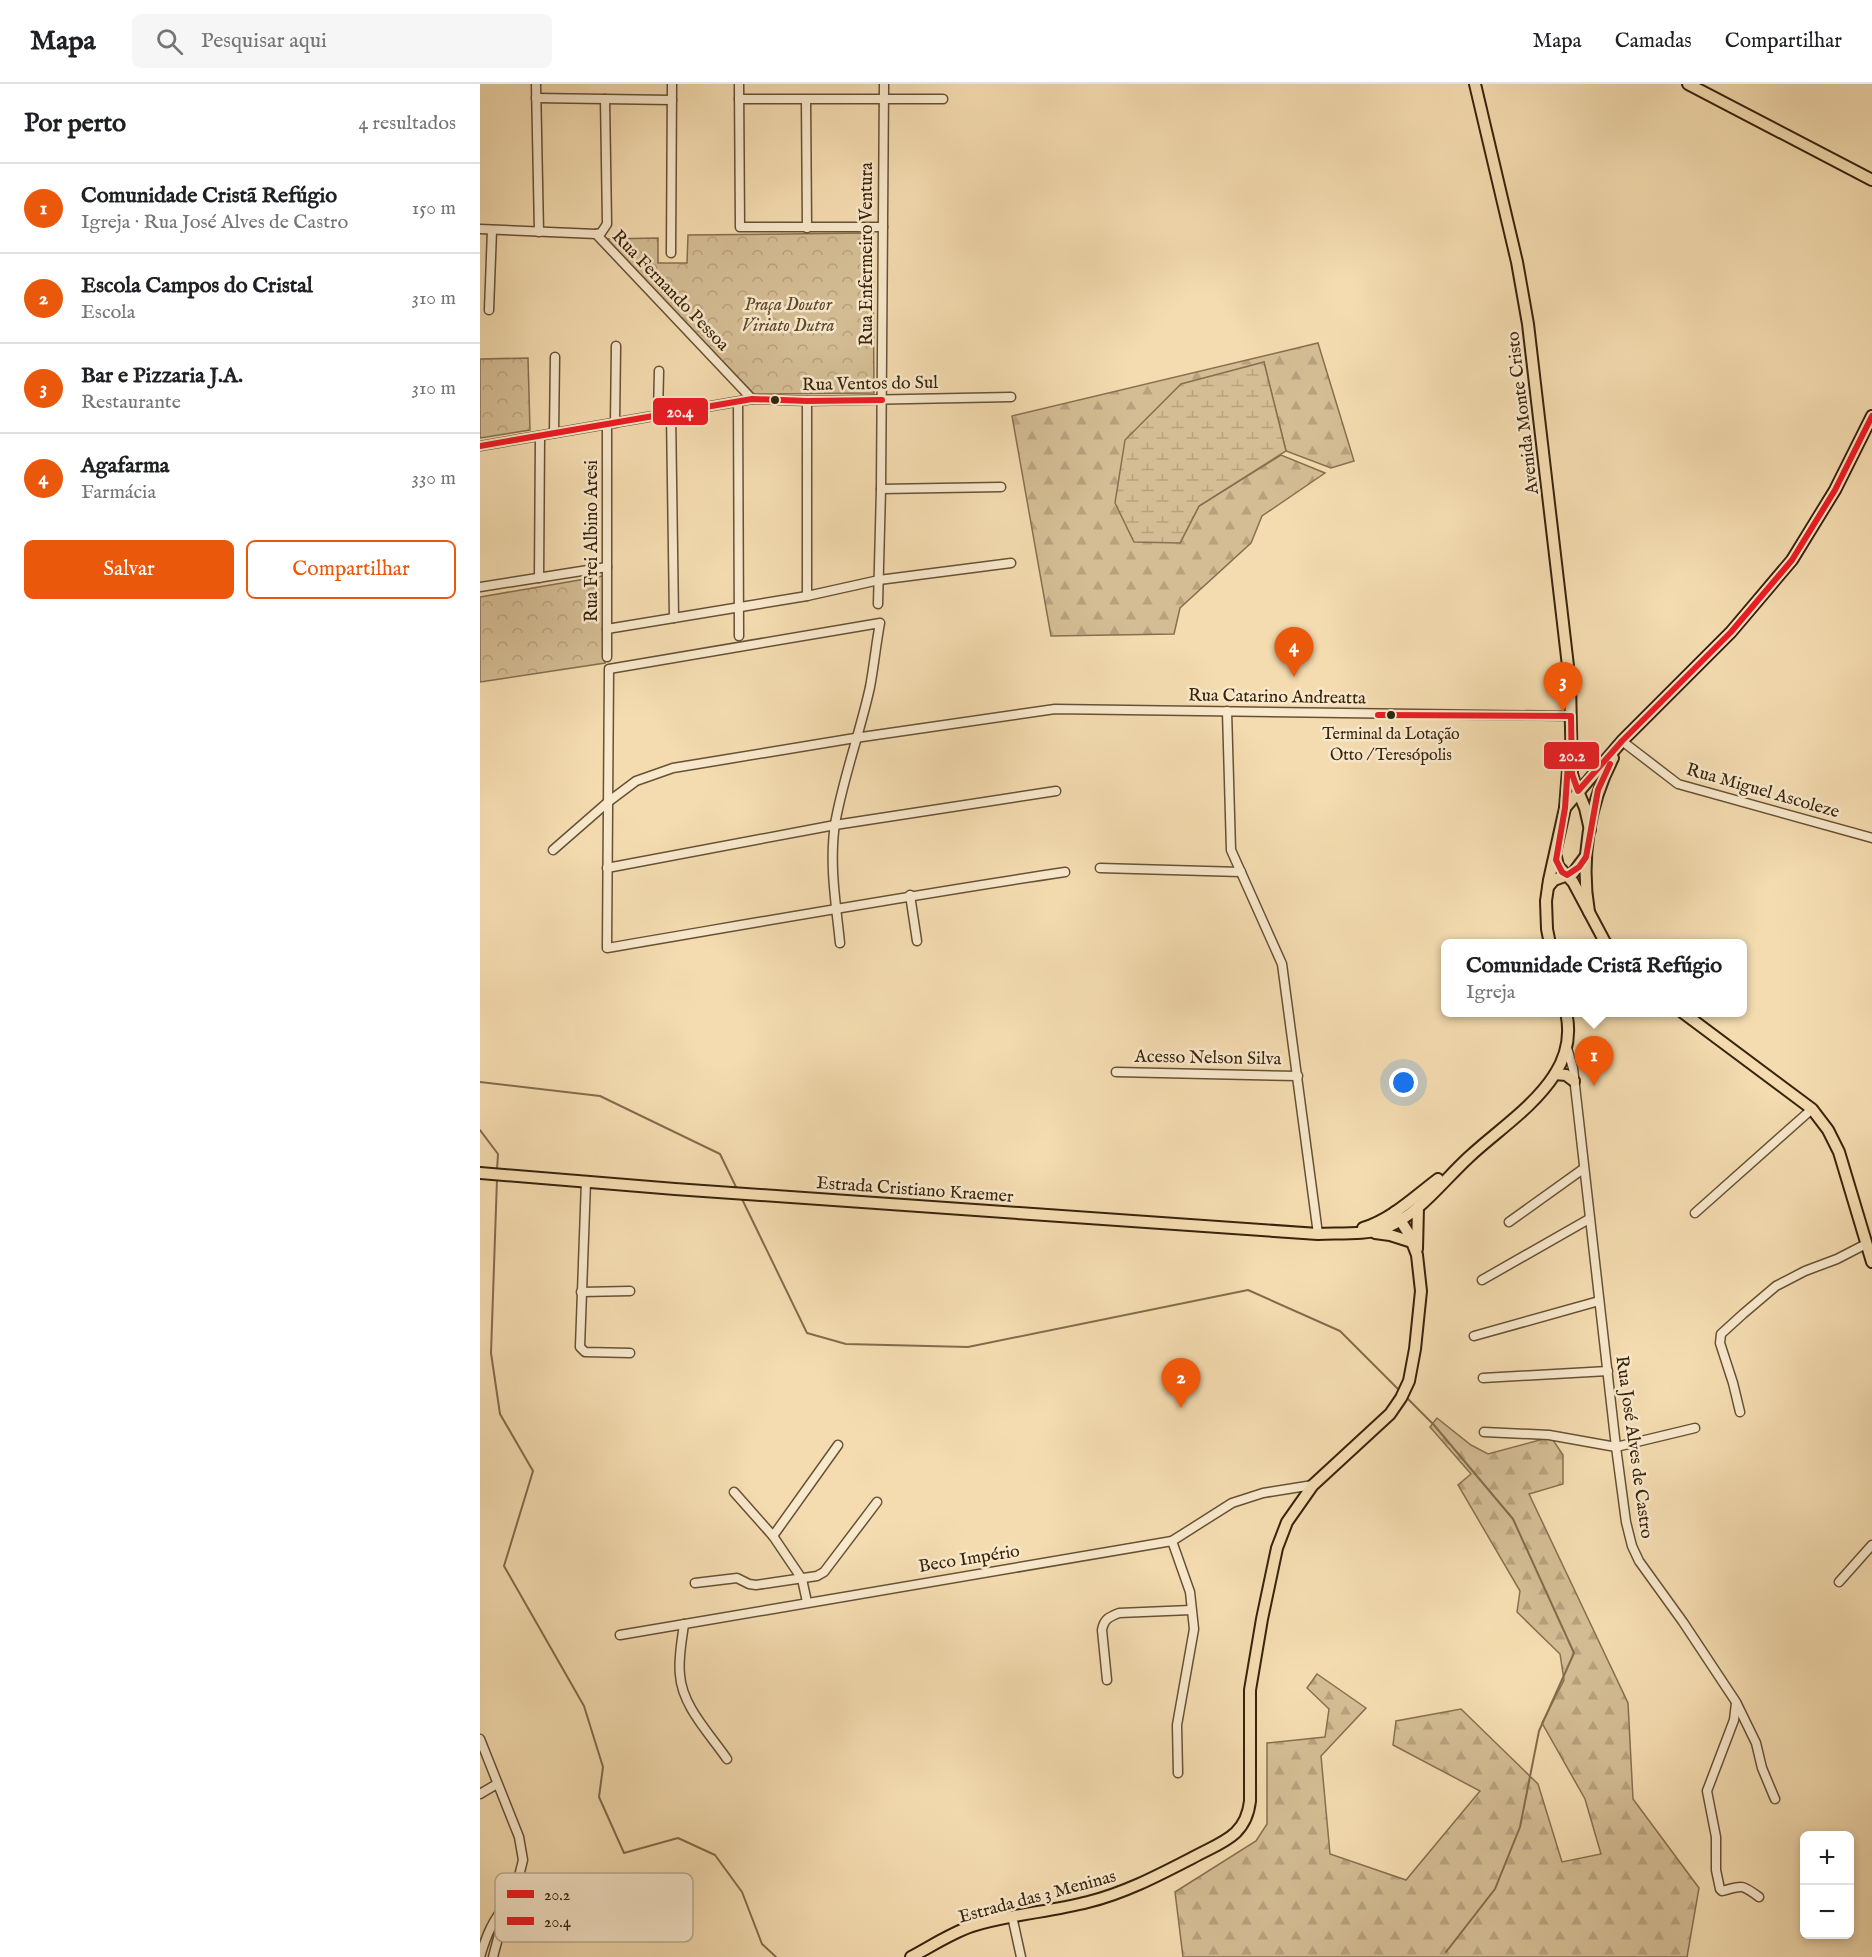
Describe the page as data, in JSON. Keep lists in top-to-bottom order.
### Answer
{
  "streets": {
    "main road": ["Avenida Monte Cristo", "Estrada Cristiano Kraemer", "Estrada das 3 Meninas"],
    "street": [
      "Rua Enfermeiro Ventura",
      "Rua Fernando Pessoa",
      "Rua Ventos do Sul",
      "Rua Frei Albino Aresi",
      "Rua Catarino Andreatta",
      "Rua Miguel Ascoleze",
      "Acesso Nelson Silva",
      "Rua José Alves de Castro",
      "Beco Império"
    ]
  },
  "crossings": [
    ["Rua Enfermeiro Ventura", "Rua Ventos do Sul"],
    ["Rua Fernando Pessoa", "Rua Ventos do Sul"],
    ["Rua Ventos do Sul", "Rua Frei Albino Aresi"],
    ["Avenida Monte Cristo", "Rua Catarino Andreatta"],
    ["Estrada Cristiano Kraemer", "Rua José Alves de Castro"],
    ["Estrada Cristiano Kraemer", "Estrada das 3 Meninas"],
    ["Beco Império", "Estrada das 3 Meninas"]
  ],
  "parks": ["Praça Doutor Viriato Dutra"],
  "places": ["Terminal da Lotação Otto / Teresópolis"],
  "lines": ["transit line 20.4", "transit line 20.2"],
  "legend": ["20.2", "20.4"],
  "page": {
    "header": "Mapa",
    "search": "Pesquisar aqui",
    "nav": ["Mapa", "Camadas", "Compartilhar"],
    "heading": ["Por perto", "4 resultados"],
    "list": [
      {
        "mark": "1",
        "name": "Comunidade Cristã Refúgio",
        "note": "Igreja · Rua José Alves de Castro",
        "value": "150 m"
      },
      {
        "mark": "2",
        "name": "Escola Campos do Cristal",
        "note": "Escola",
        "value": "310 m"
      },
      {
        "mark": "3",
        "name": "Bar e Pizzaria J.A.",
        "note": "Restaurante",
        "value": "310 m"
      },
      {
        "mark": "4",
        "name": "Agafarma",
        "note": "Farmácia",
        "value": "330 m"
      }
    ],
    "buttons": ["Salvar", "Compartilhar"],
    "pins": [
      "4",
      "3",
      "1",
      "2"
    ],
    "popup": ["Comunidade Cristã Refúgio", "Igreja"],
    "map_buttons": ["+", "−"]
  }
}
